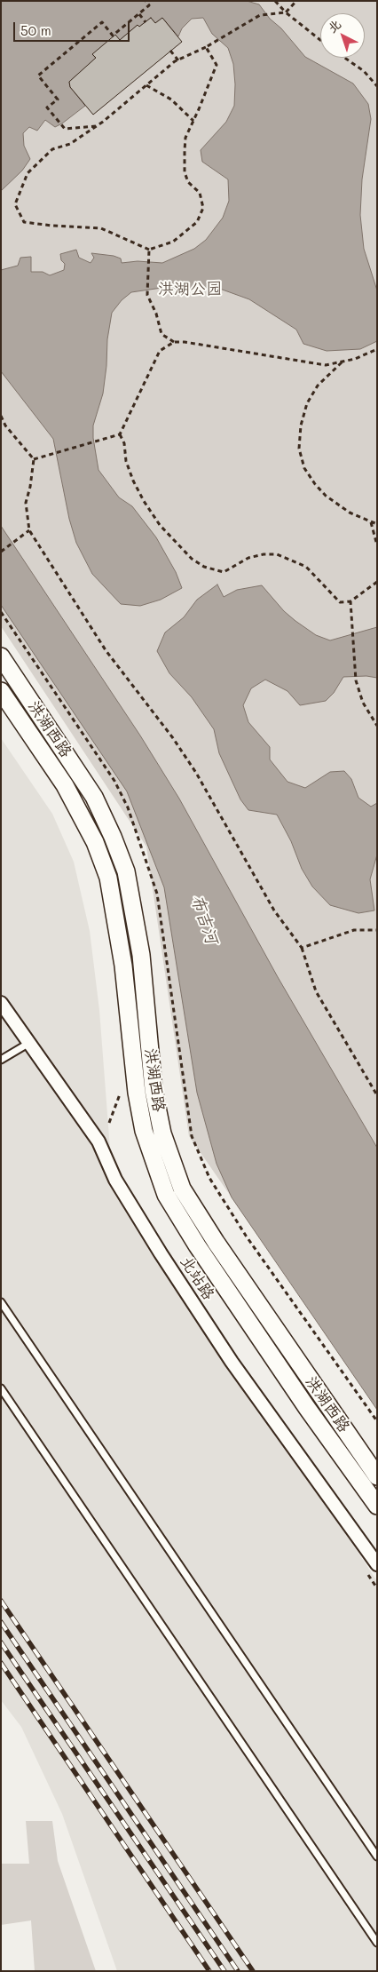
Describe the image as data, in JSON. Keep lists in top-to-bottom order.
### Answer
{
  "streets": {
    "main road": ["洪湖西路"],
    "street": ["北站路"]
  },
  "water": ["布吉河"],
  "parks": ["洪湖公园"],
  "scale_bar": "50 m",
  "north": "top left"
}
